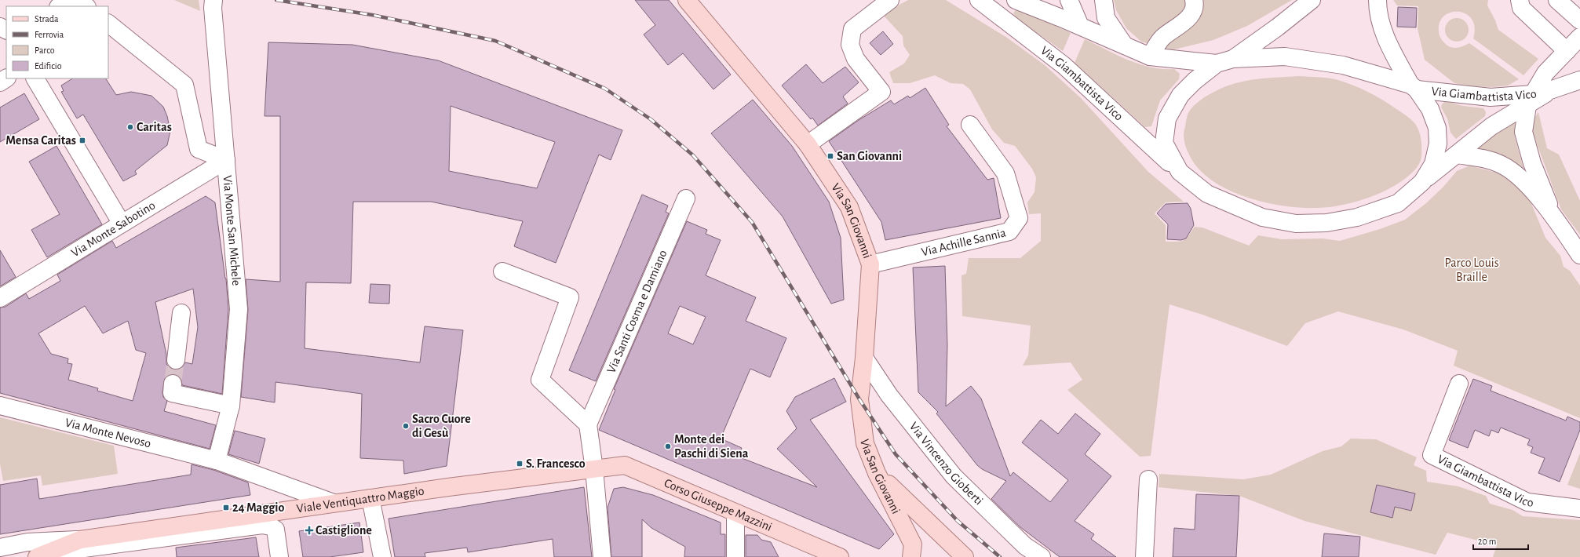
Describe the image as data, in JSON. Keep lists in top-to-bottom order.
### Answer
{
  "streets": {
    "main road": ["Via San Giovanni", "Viale Ventiquattro Maggio", "Corso Giuseppe Mazzini"],
    "street": [
      "Via Giambattista Vico",
      "Via Monte Sabotino",
      "Via Monte San Michele",
      "Via Achille Sannia",
      "Via Santi Cosma e Damiano",
      "Via Monte Nevoso",
      "Via Vincenzo Gioberti"
    ]
  },
  "crossings": [
    ["Via San Giovanni", "Via Achille Sannia"],
    ["Via San Giovanni", "Via Vincenzo Gioberti"],
    ["Via Monte Sabotino", "Via Monte San Michele"],
    ["Via Monte San Michele", "Via Monte Nevoso"],
    ["Via Monte Nevoso", "Viale Ventiquattro Maggio"],
    ["Viale Ventiquattro Maggio", "Corso Giuseppe Mazzini"]
  ],
  "parks": ["Parco Louis Braille"],
  "places": {
    "other": ["Caritas", "Sacro Cuore di Gesù", "Monte dei Paschi di Siena"],
    "transit": [
      "Mensa Caritas",
      "San Giovanni",
      "S. Francesco",
      "24 Maggio"
    ],
    "health": ["Castiglione"]
  },
  "legend": [
    "Strada",
    "Ferrovia",
    "Parco",
    "Edificio"
  ],
  "scale_bar": "20 m"
}
